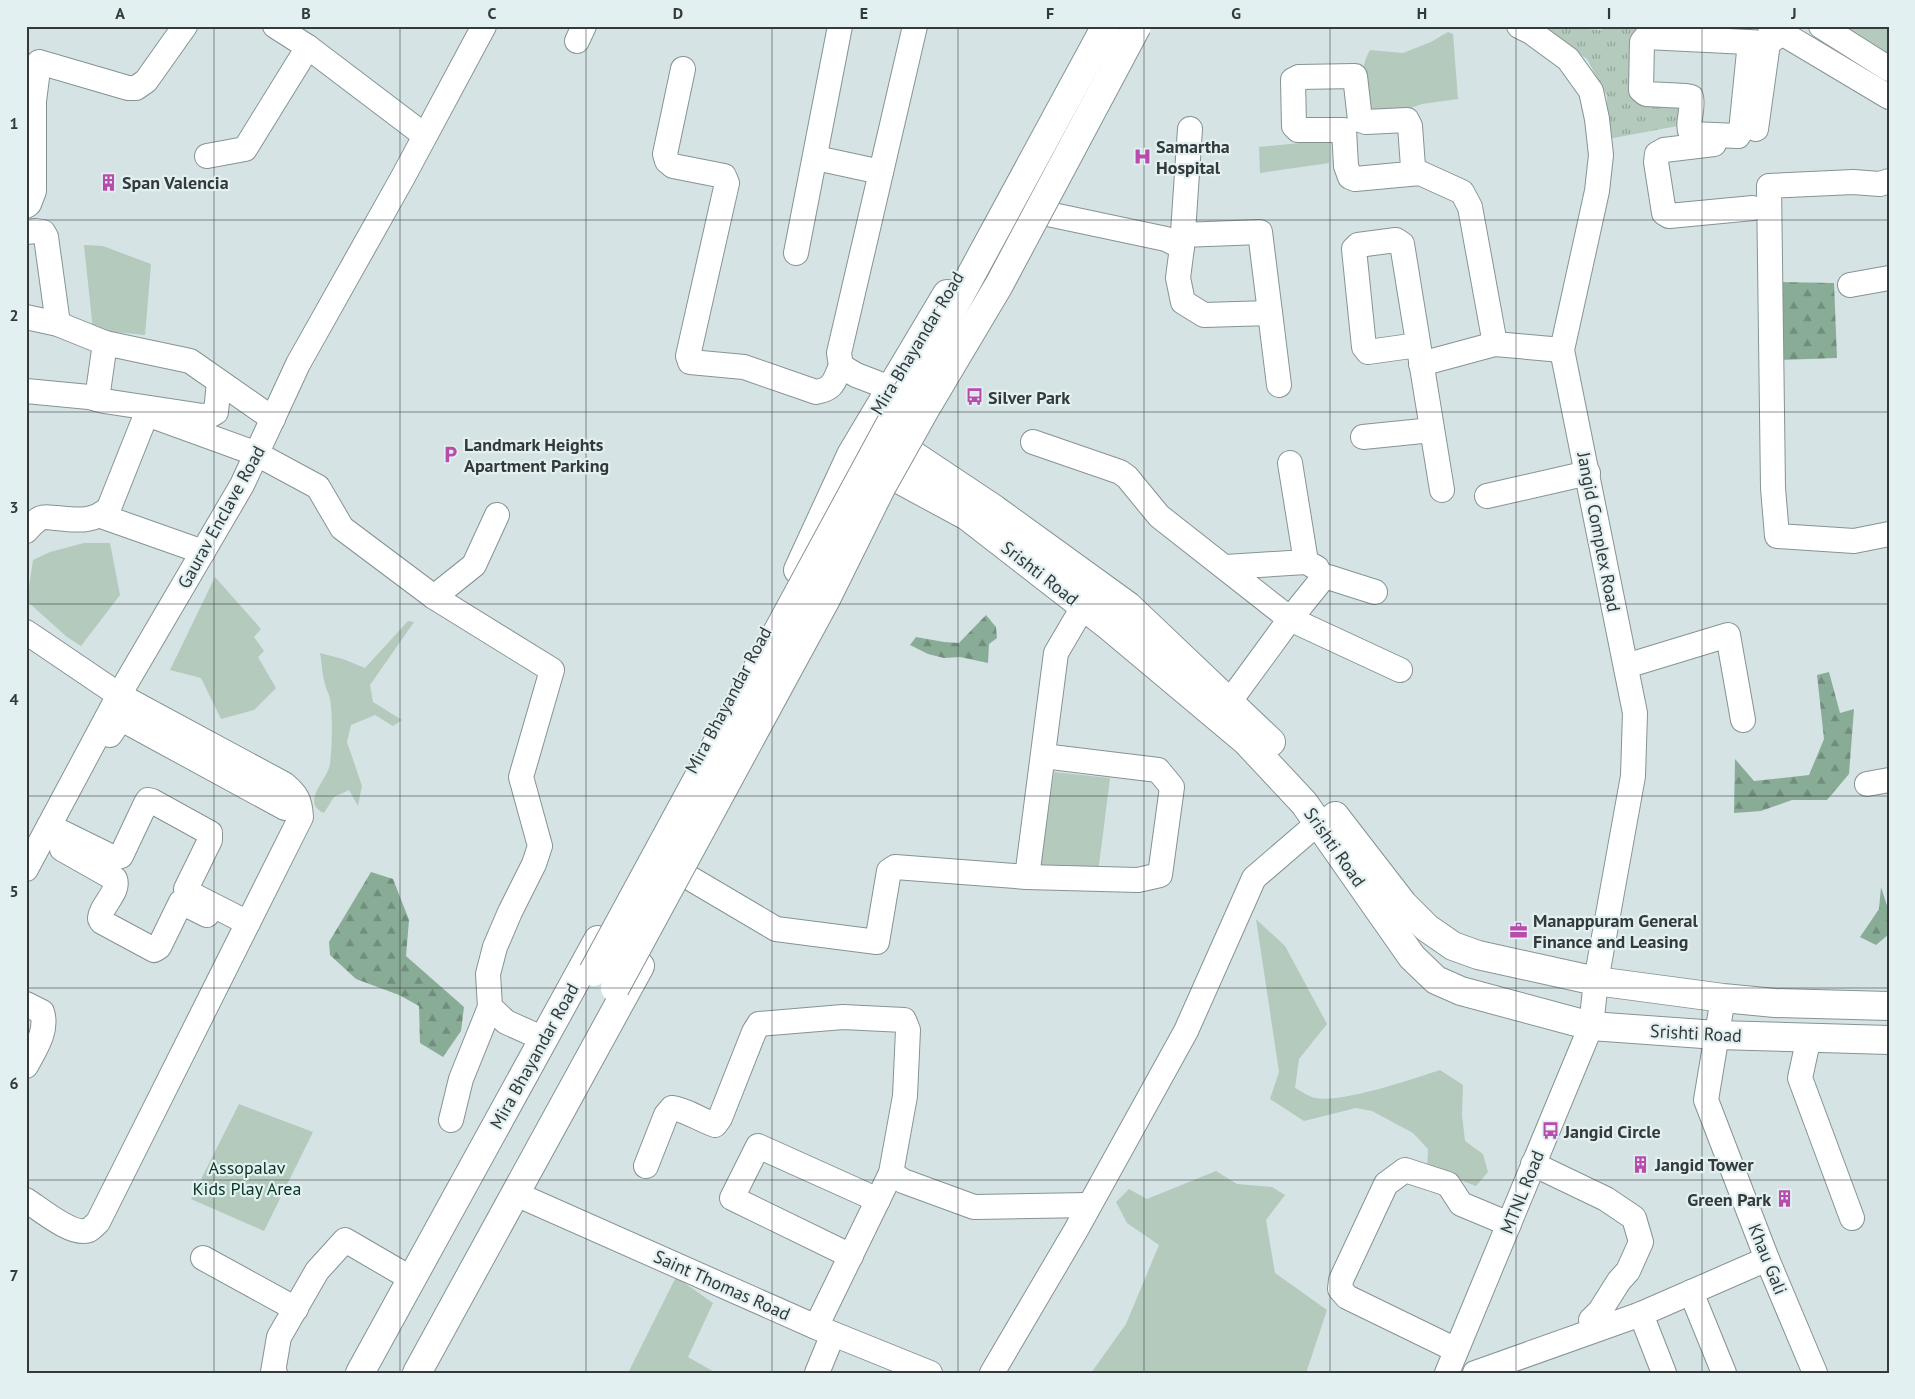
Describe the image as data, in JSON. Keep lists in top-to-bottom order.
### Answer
{
  "streets": {
    "main road": ["Mira Bhayandar Road", "Srishti Road"],
    "street": [
      "Gaurav Enclave Road",
      "Jangid Complex Road",
      "MTNL Road",
      "Khau Gali",
      "Saint Thomas Road"
    ]
  },
  "crossings": [
    ["Mira Bhayandar Road", "Srishti Road"],
    ["Jangid Complex Road", "Srishti Road"],
    ["Jangid Complex Road", "MTNL Road"],
    ["Srishti Road", "MTNL Road"],
    ["Srishti Road", "Khau Gali"]
  ],
  "parks": ["Assopalav Kids Play Area"],
  "places": {
    "hospital": ["Samartha Hospital"],
    "building": ["Span Valencia", "Jangid Tower", "Green Park"],
    "bus stop": ["Silver Park", "Jangid Circle"],
    "parking": ["Landmark Heights Apartment Parking"],
    "office": ["Manappuram General Finance and Leasing"]
  },
  "grid": {
    "columns": [
      "A",
      "B",
      "C",
      "D",
      "E",
      "F",
      "G",
      "H",
      "I",
      "J"
    ],
    "rows": [
      "1",
      "2",
      "3",
      "4",
      "5",
      "6",
      "7"
    ]
  }
}
